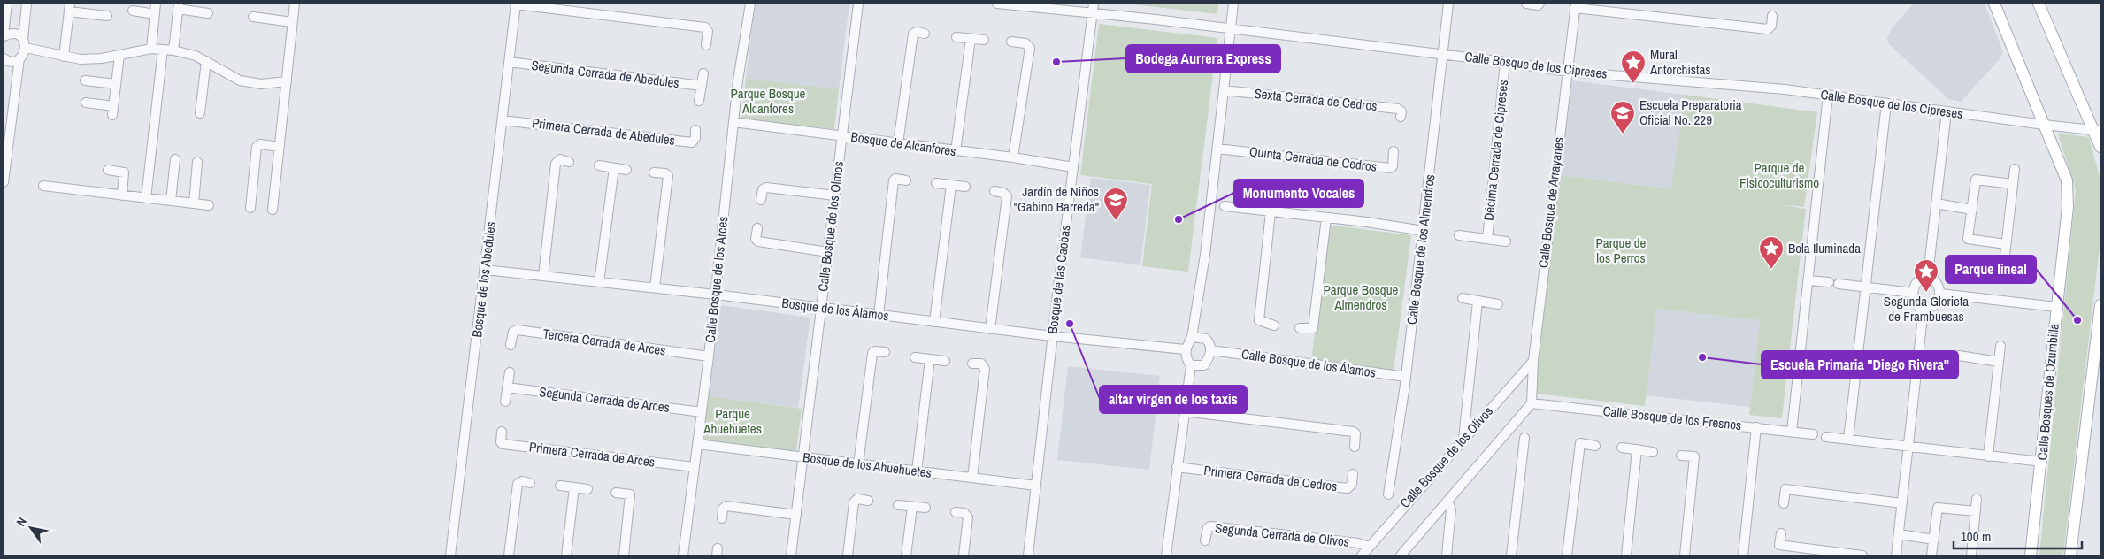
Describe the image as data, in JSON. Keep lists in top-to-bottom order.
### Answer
{
  "streets": {
    "main road": ["Calle Bosques de Ozumbilla"],
    "street": [
      "Calle Bosque de los Cipreses",
      "Segunda Cerrada de Abedules",
      "Sexta Cerrada de Cedros",
      "Primera Cerrada de Abedules",
      "Bosque de Alcanfores",
      "Décima Cerrada de Cipreses",
      "Quinta Cerrada de Cedros",
      "Calle Bosque de Arrayanes",
      "Calle Bosque de los Olmos",
      "Calle Bosque de los Almendros",
      "Bosque de los Abedules",
      "Calle Bosque de los Arces",
      "Bosque de las Caobas",
      "Bosque de los Álamos",
      "Tercera Cerrada de Arces",
      "Calle Bosque de los Álamos",
      "Segunda Cerrada de Arces",
      "Calle Bosque de los Fresnos",
      "Primera Cerrada de Arces",
      "Calle Bosque de los Olivos",
      "Bosque de los Ahuehuetes",
      "Primera Cerrada de Cedros",
      "Segunda Cerrada de Olivos"
    ]
  },
  "crossings": [
    ["Calle Bosque de los Cipreses", "Décima Cerrada de Cipreses"],
    ["Calle Bosque de los Cipreses", "Calle Bosque de Arrayanes"],
    ["Calle Bosque de los Cipreses", "Calle Bosque de los Almendros"],
    ["Calle Bosque de los Cipreses", "Bosque de las Caobas"],
    ["Calle Bosque de los Cipreses", "Calle Bosques de Ozumbilla"],
    ["Segunda Cerrada de Abedules", "Bosque de los Abedules"],
    ["Primera Cerrada de Abedules", "Bosque de los Abedules"],
    ["Bosque de Alcanfores", "Calle Bosque de los Olmos"],
    ["Bosque de Alcanfores", "Calle Bosque de los Arces"],
    ["Bosque de Alcanfores", "Bosque de las Caobas"],
    ["Calle Bosque de Arrayanes", "Calle Bosque de los Fresnos"],
    ["Calle Bosque de Arrayanes", "Calle Bosque de los Olivos"],
    ["Calle Bosque de los Olmos", "Bosque de los Álamos"],
    ["Calle Bosque de los Olmos", "Bosque de los Ahuehuetes"],
    ["Calle Bosque de los Almendros", "Calle Bosque de los Álamos"],
    ["Bosque de los Abedules", "Bosque de los Álamos"],
    ["Calle Bosque de los Arces", "Bosque de los Álamos"],
    ["Calle Bosque de los Arces", "Tercera Cerrada de Arces"],
    ["Calle Bosque de los Arces", "Segunda Cerrada de Arces"],
    ["Calle Bosque de los Arces", "Primera Cerrada de Arces"],
    ["Calle Bosque de los Arces", "Bosque de los Ahuehuetes"],
    ["Bosque de las Caobas", "Bosque de los Álamos"],
    ["Bosque de las Caobas", "Bosque de los Ahuehuetes"],
    ["Bosque de los Álamos", "Calle Bosque de los Álamos"],
    ["Calle Bosque de los Fresnos", "Calle Bosque de los Olivos"],
    ["Calle Bosque de los Olivos", "Segunda Cerrada de Olivos"]
  ],
  "parks": [
    "Parque Bosque Alcanfores",
    "Parque de Fisicoculturismo",
    "Parque de los Perros",
    "Parque Bosque Almendros",
    "Parque Ahuehuetes"
  ],
  "places": {
    "other": [
      "Bodega Aurrera Express",
      "Monumento Vocales",
      "Parque lineal",
      "altar virgen de los taxis",
      "Escuela Primaria \"Diego Rivera\""
    ],
    "place": ["Mural Antorchistas", "Bola Iluminada", "Segunda Glorieta de Frambuesas"],
    "school or university": ["Escuela Preparatoria Oficial No. 229", "Jardín de Niños \"Gabino Barreda\""]
  },
  "scale_bar": "100 m",
  "north": "top left"
}
